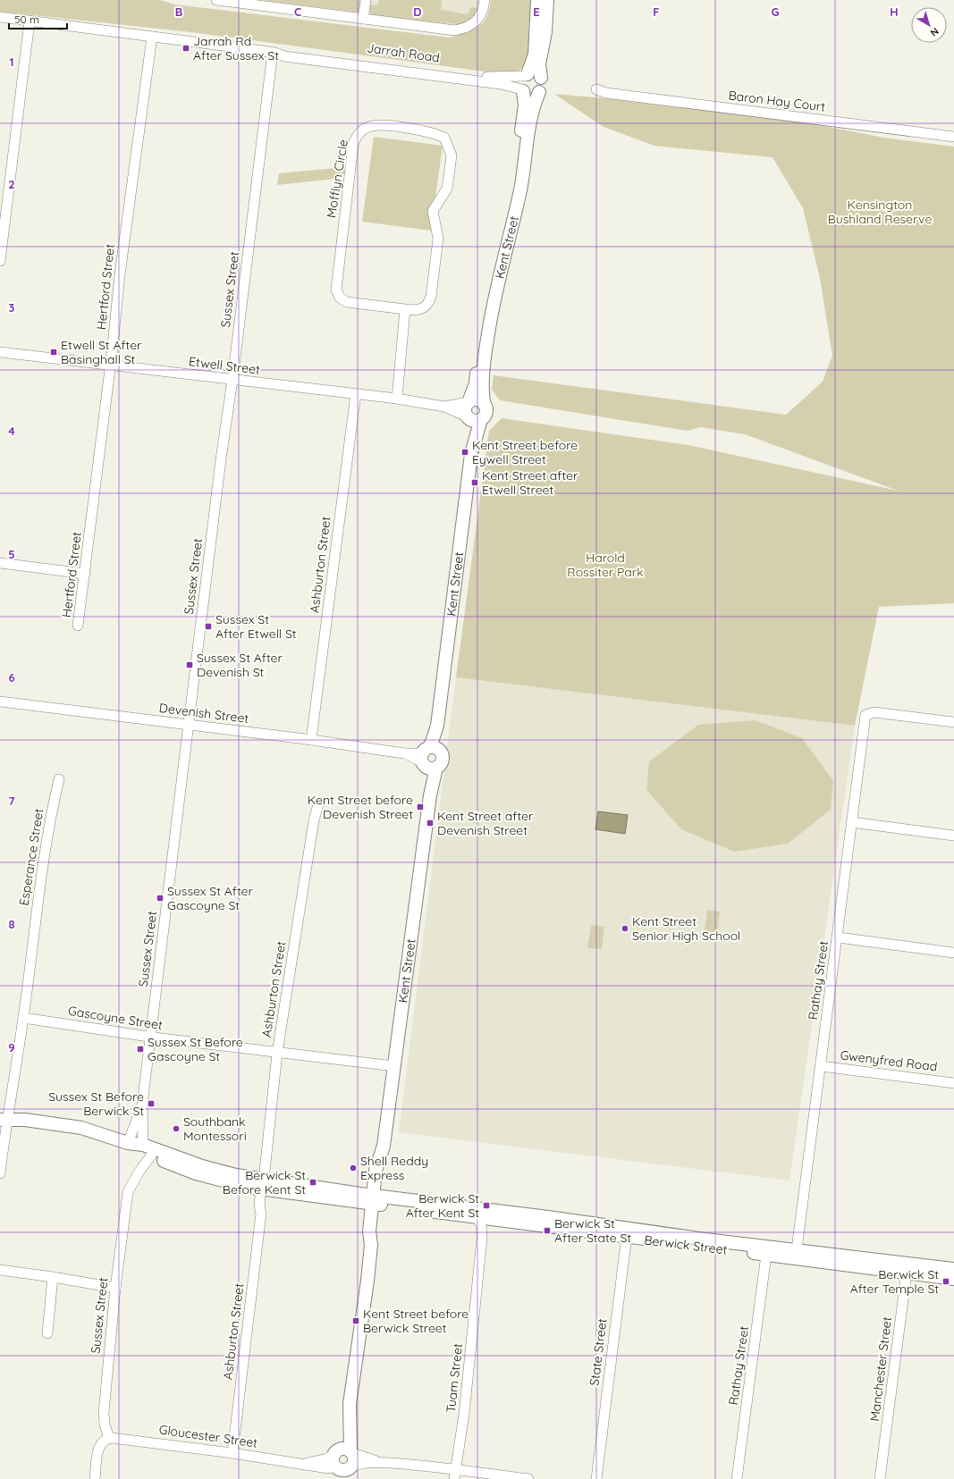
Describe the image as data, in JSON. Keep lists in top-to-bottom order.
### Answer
{
  "streets": {
    "main road": ["Kent Street", "Berwick Street"],
    "street": [
      "Jarrah Road",
      "Baron Hay Court",
      "Mofflyn Circle",
      "Hertford Street",
      "Sussex Street",
      "Etwell Street",
      "Ashburton Street",
      "Devenish Street",
      "Esperance Street",
      "Rathay Street",
      "Gascoyne Street",
      "Gwenyfred Road",
      "State Street",
      "Manchester Street",
      "Tuam Street",
      "Gloucester Street"
    ]
  },
  "crossings": [
    ["Jarrah Road", "Kent Street"],
    ["Jarrah Road", "Hertford Street"],
    ["Jarrah Road", "Sussex Street"],
    ["Kent Street", "Etwell Street"],
    ["Kent Street", "Devenish Street"],
    ["Kent Street", "Gascoyne Street"],
    ["Kent Street", "Berwick Street"],
    ["Kent Street", "Gloucester Street"],
    ["Hertford Street", "Etwell Street"],
    ["Sussex Street", "Etwell Street"],
    ["Sussex Street", "Devenish Street"],
    ["Sussex Street", "Gascoyne Street"],
    ["Sussex Street", "Berwick Street"],
    ["Sussex Street", "Gloucester Street"],
    ["Etwell Street", "Ashburton Street"],
    ["Ashburton Street", "Devenish Street"],
    ["Ashburton Street", "Gascoyne Street"],
    ["Ashburton Street", "Berwick Street"],
    ["Ashburton Street", "Gloucester Street"],
    ["Esperance Street", "Gascoyne Street"],
    ["Esperance Street", "Berwick Street"],
    ["Rathay Street", "Gwenyfred Road"],
    ["Rathay Street", "Berwick Street"],
    ["Berwick Street", "State Street"],
    ["Berwick Street", "Manchester Street"],
    ["Berwick Street", "Tuam Street"],
    ["Tuam Street", "Gloucester Street"]
  ],
  "parks": ["Kensington Bushland Reserve", "Harold Rossiter Park"],
  "places": {
    "transit": [
      "Jarrah Rd After Sussex St",
      "Etwell St After Basinghall St",
      "Kent Street before Eywell Street",
      "Kent Street after Etwell Street",
      "Sussex St After Etwell St",
      "Sussex St After Devenish St",
      "Kent Street before Devenish Street",
      "Kent Street after Devenish Street",
      "Sussex St After Gascoyne St",
      "Sussex St Before Gascoyne St",
      "Sussex St Before Berwick St",
      "Berwick St Before Kent St",
      "Berwick St After Kent St",
      "Berwick St After State St",
      "Berwick St After Temple St",
      "Kent Street before Berwick Street"
    ],
    "other": ["Kent Street Senior High School", "Southbank Montessori", "Shell Reddy Express"]
  },
  "scale_bar": "50 m",
  "north": "bottom right",
  "grid": {
    "columns": [
      "B",
      "C",
      "D",
      "E",
      "F",
      "G",
      "H"
    ],
    "rows": [
      "1",
      "2",
      "3",
      "4",
      "5",
      "6",
      "7",
      "8",
      "9"
    ]
  }
}
